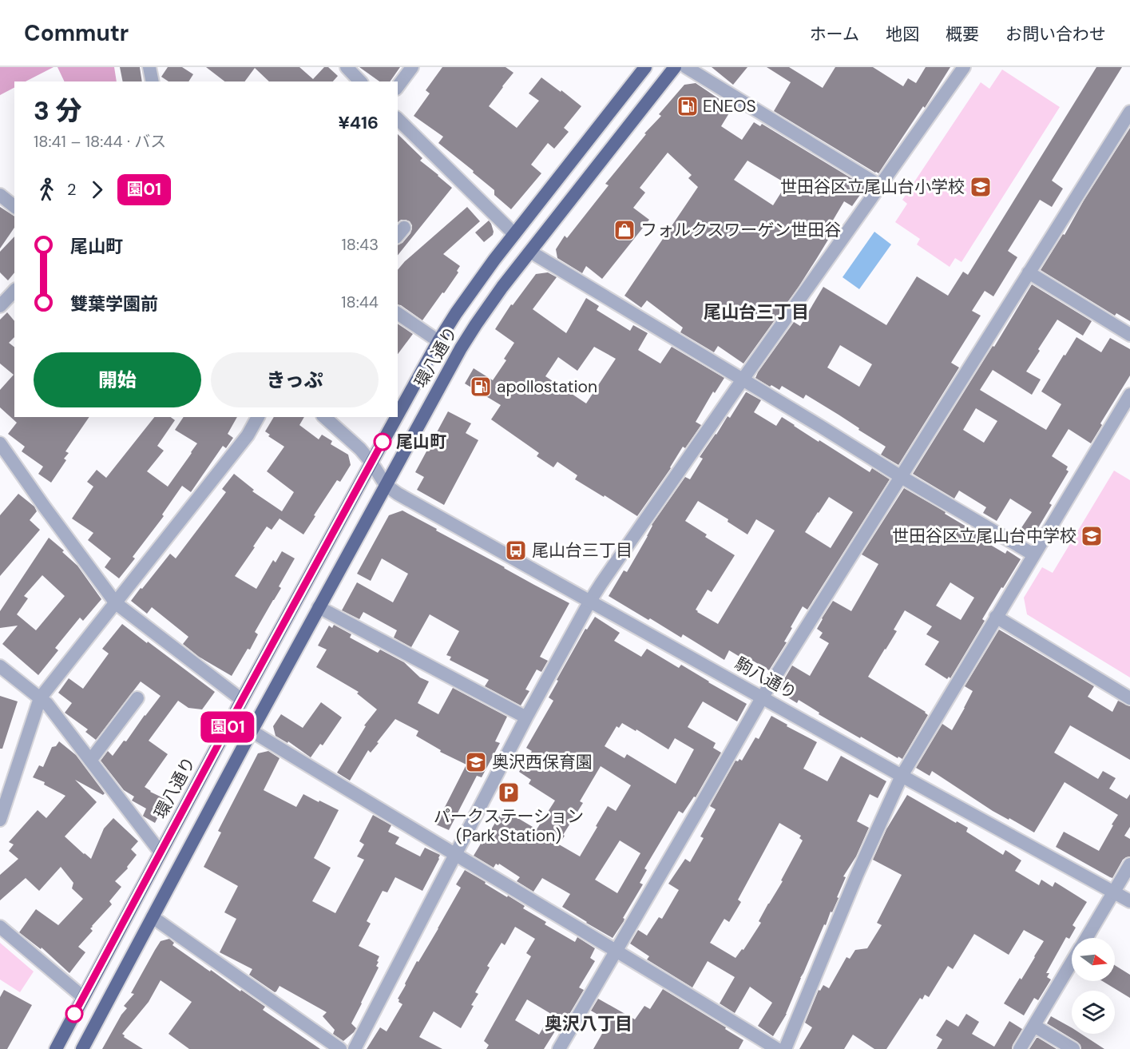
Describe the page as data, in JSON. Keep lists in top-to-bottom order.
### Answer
{
  "streets": {
    "main road": ["環八通り"],
    "street": ["駒八通り"]
  },
  "crossings": [
    ["環八通り", "駒八通り"]
  ],
  "districts": ["尾山台三丁目", "奥沢八丁目"],
  "places": {
    "fuel station": ["ENEOS", "apollostation"],
    "school or university": ["世田谷区立尾山台小学校", "世田谷区立尾山台中学校", "奥沢西保育園"],
    "shop": ["フォルクスワーゲン世田谷"],
    "other": ["尾山町"],
    "bus stop": ["尾山台三丁目"],
    "parking": ["パークステーション (Park Station)"]
  },
  "lines": ["bus line 園01"],
  "north": "right",
  "page": {
    "header": "Commutr",
    "nav": [
      "ホーム",
      "地図",
      "概要",
      "お問い合わせ"
    ],
    "on_map": "園01",
    "heading": ["3 分", "18:41 – 18:44 · バス", "¥416"],
    "legs": ["2", "園01"],
    "list": [
      {
        "name": "尾山町",
        "value": "18:43"
      },
      {
        "name": "雙葉学園前",
        "value": "18:44"
      }
    ],
    "buttons": ["開始", "きっぷ"]
  }
}
